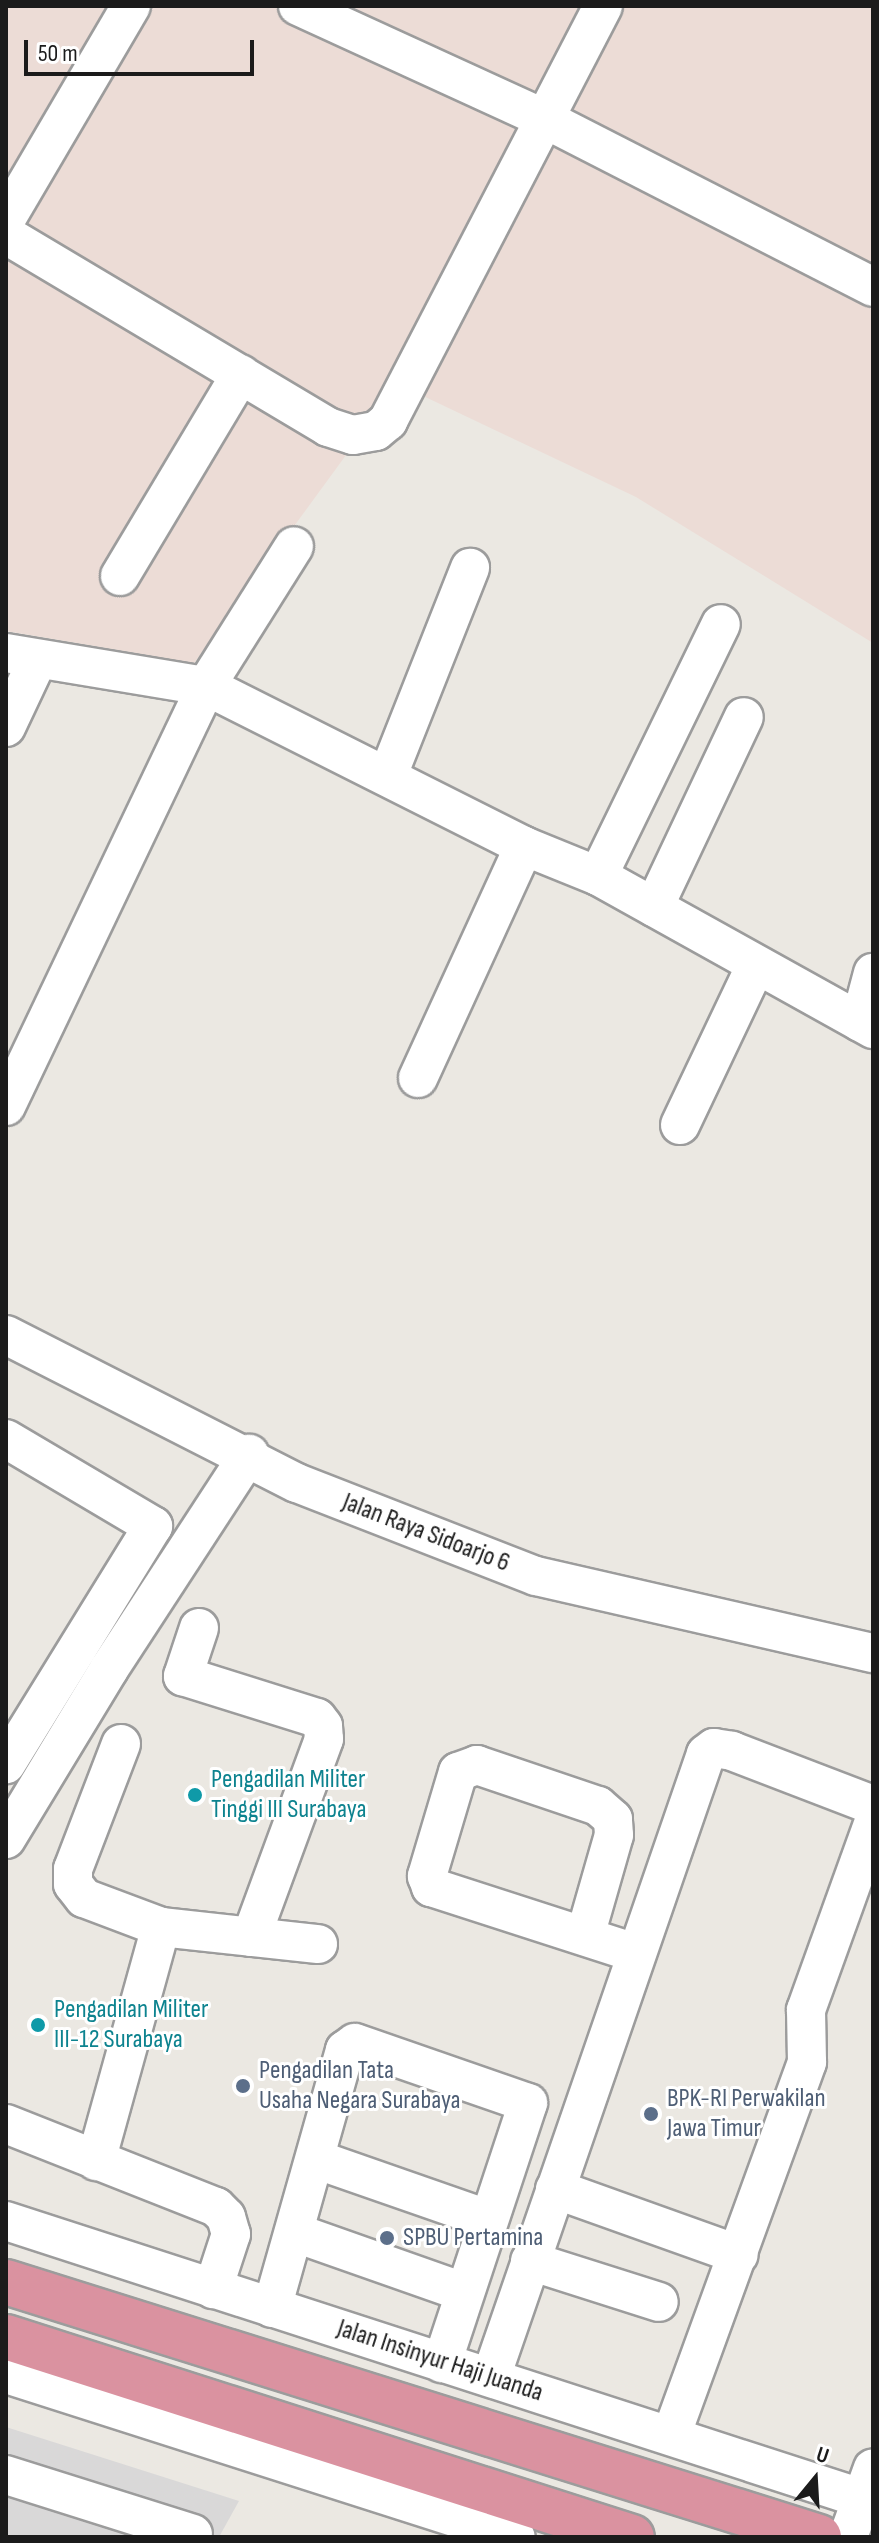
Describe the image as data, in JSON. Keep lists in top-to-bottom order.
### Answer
{
  "streets": {
    "highway": ["Jalan Insinyur Haji Juanda"],
    "street": ["Jalan Raya Sidoarjo 6"]
  },
  "places": [
    "Pengadilan Militer Tinggi III Surabaya",
    "Pengadilan Militer III-12 Surabaya",
    "Pengadilan Tata Usaha Negara Surabaya",
    "BPK-RI Perwakilan Jawa Timur",
    "SPBU Pertamina"
  ],
  "scale_bar": "50 m",
  "north": "top"
}
